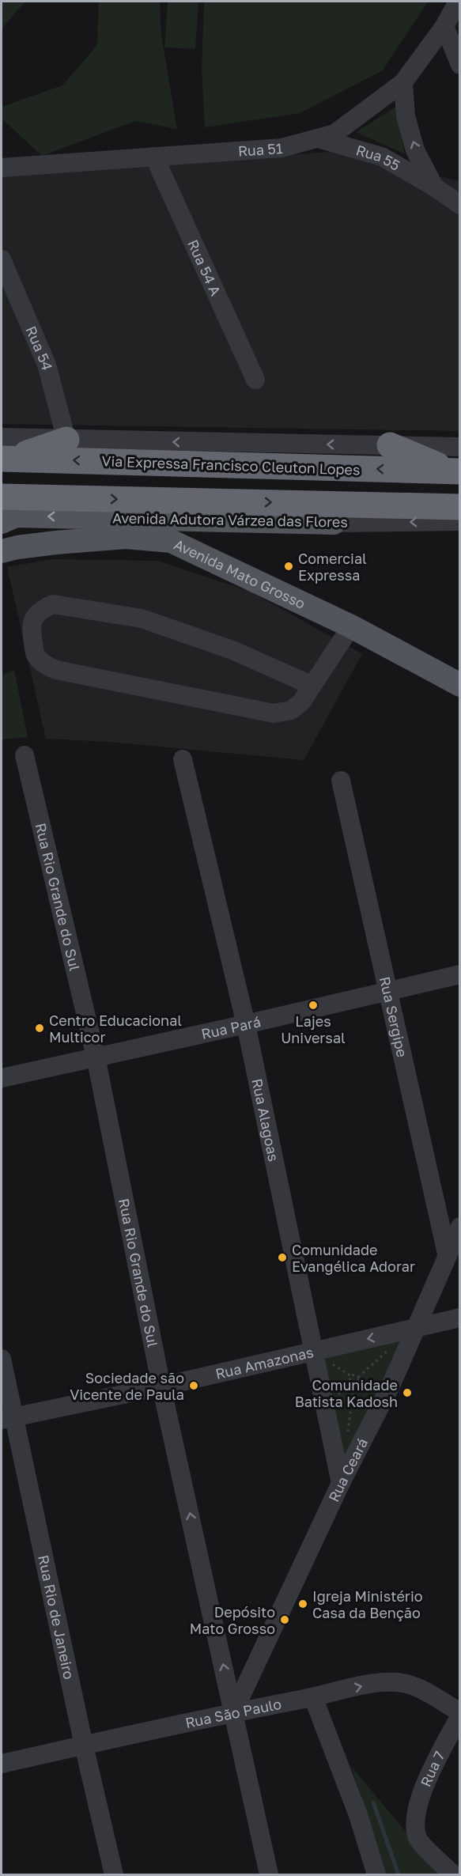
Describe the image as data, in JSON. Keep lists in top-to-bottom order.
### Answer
{
  "streets": {
    "highway": ["Via Expressa Francisco Cleuton Lopes"],
    "main road": ["Avenida Adutora Várzea das Flores", "Avenida Mato Grosso"],
    "street": [
      "Rua 51",
      "Rua 55",
      "Rua 54 A",
      "Rua 54",
      "Rua Rio Grande do Sul",
      "Rua Sergipe",
      "Rua Pará",
      "Rua Alagoas",
      "Rua Amazonas",
      "Rua Ceará",
      "Rua Rio de Janeiro",
      "Rua São Paulo",
      "Rua 7"
    ]
  },
  "crossings": [
    ["Rua 51", "Rua 55"],
    ["Rua 51", "Rua 54 A"],
    ["Rua Rio Grande do Sul", "Rua Pará"],
    ["Rua Rio Grande do Sul", "Rua Amazonas"],
    ["Rua Rio Grande do Sul", "Rua Ceará"],
    ["Rua Rio Grande do Sul", "Rua São Paulo"],
    ["Rua Sergipe", "Rua Pará"],
    ["Rua Sergipe", "Rua Ceará"],
    ["Rua Pará", "Rua Alagoas"],
    ["Rua Alagoas", "Rua Amazonas"],
    ["Rua Alagoas", "Rua Ceará"],
    ["Rua Amazonas", "Rua Ceará"],
    ["Rua Amazonas", "Rua Rio de Janeiro"],
    ["Rua Ceará", "Rua São Paulo"],
    ["Rua Rio de Janeiro", "Rua São Paulo"],
    ["Rua São Paulo", "Rua 7"]
  ],
  "one_way": ["Rua 55", "Avenida Adutora Várzea das Flores"],
  "places": [
    "Comercial Expressa",
    "Lajes Universal",
    "Centro Educacional Multicor",
    "Comunidade Evangélica Adorar",
    "Sociedade são Vicente de Paula",
    "Comunidade Batista Kadosh",
    "Igreja Ministério Casa da Benção",
    "Depósito Mato Grosso"
  ]
}
